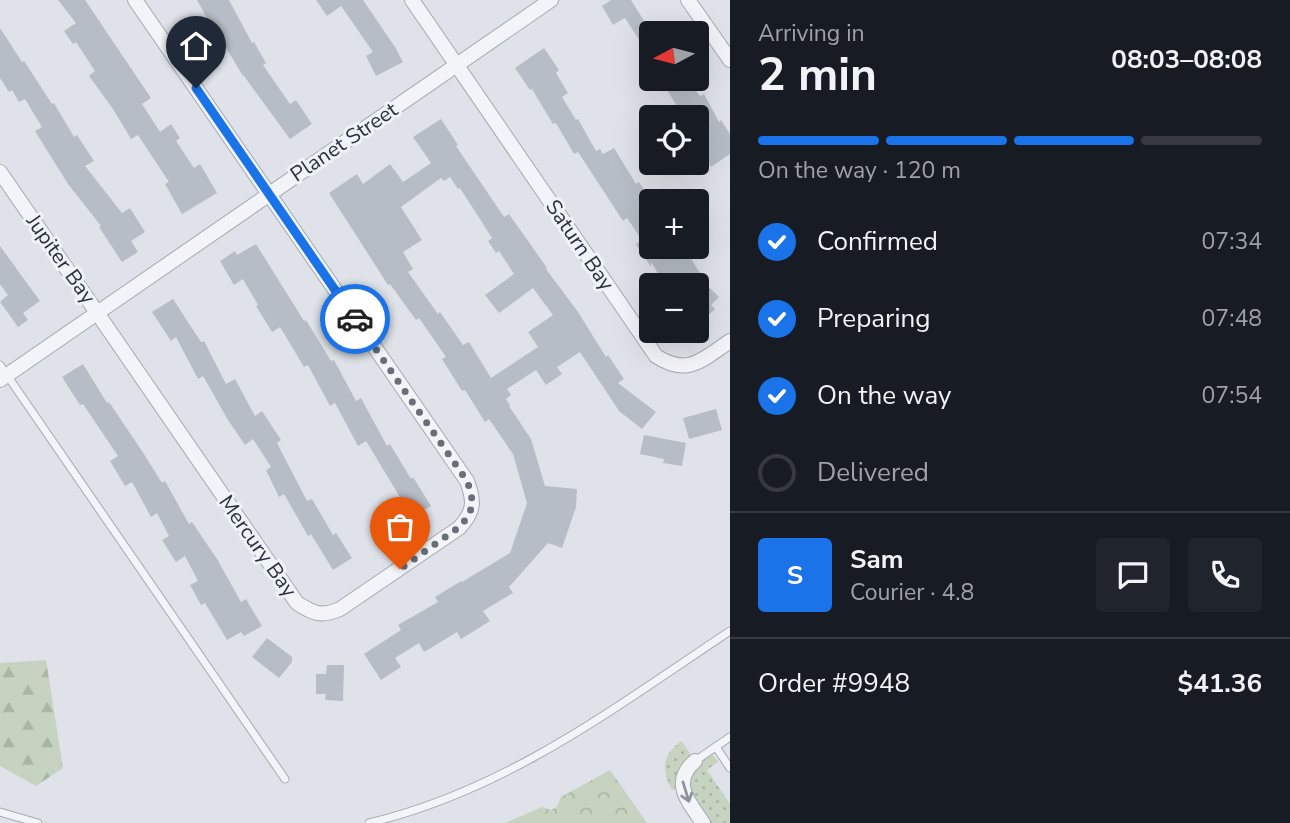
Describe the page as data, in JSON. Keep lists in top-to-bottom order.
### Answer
{
  "streets": {
    "street": [
      "Planet Street",
      "Saturn Bay",
      "Jupiter Bay",
      "Mercury Bay"
    ]
  },
  "crossings": [
    ["Planet Street", "Saturn Bay"],
    ["Planet Street", "Jupiter Bay"],
    ["Planet Street", "Mercury Bay"],
    ["Jupiter Bay", "Mercury Bay"]
  ],
  "north": "left",
  "page": {
    "heading": ["2 min", "Arriving in", "08:03–08:08"],
    "panel": [
      "Sam",
      "Courier · 4.8",
      "Order #9948",
      "$41.36"
    ],
    "map_buttons": ["+", "−"],
    "bar": "On the way · 120 m",
    "list": [
      ["Confirmed", "07:34"],
      ["Preparing", "07:48"],
      ["On the way", "07:54"],
      "Delivered"
    ],
    "round": "S"
  }
}
